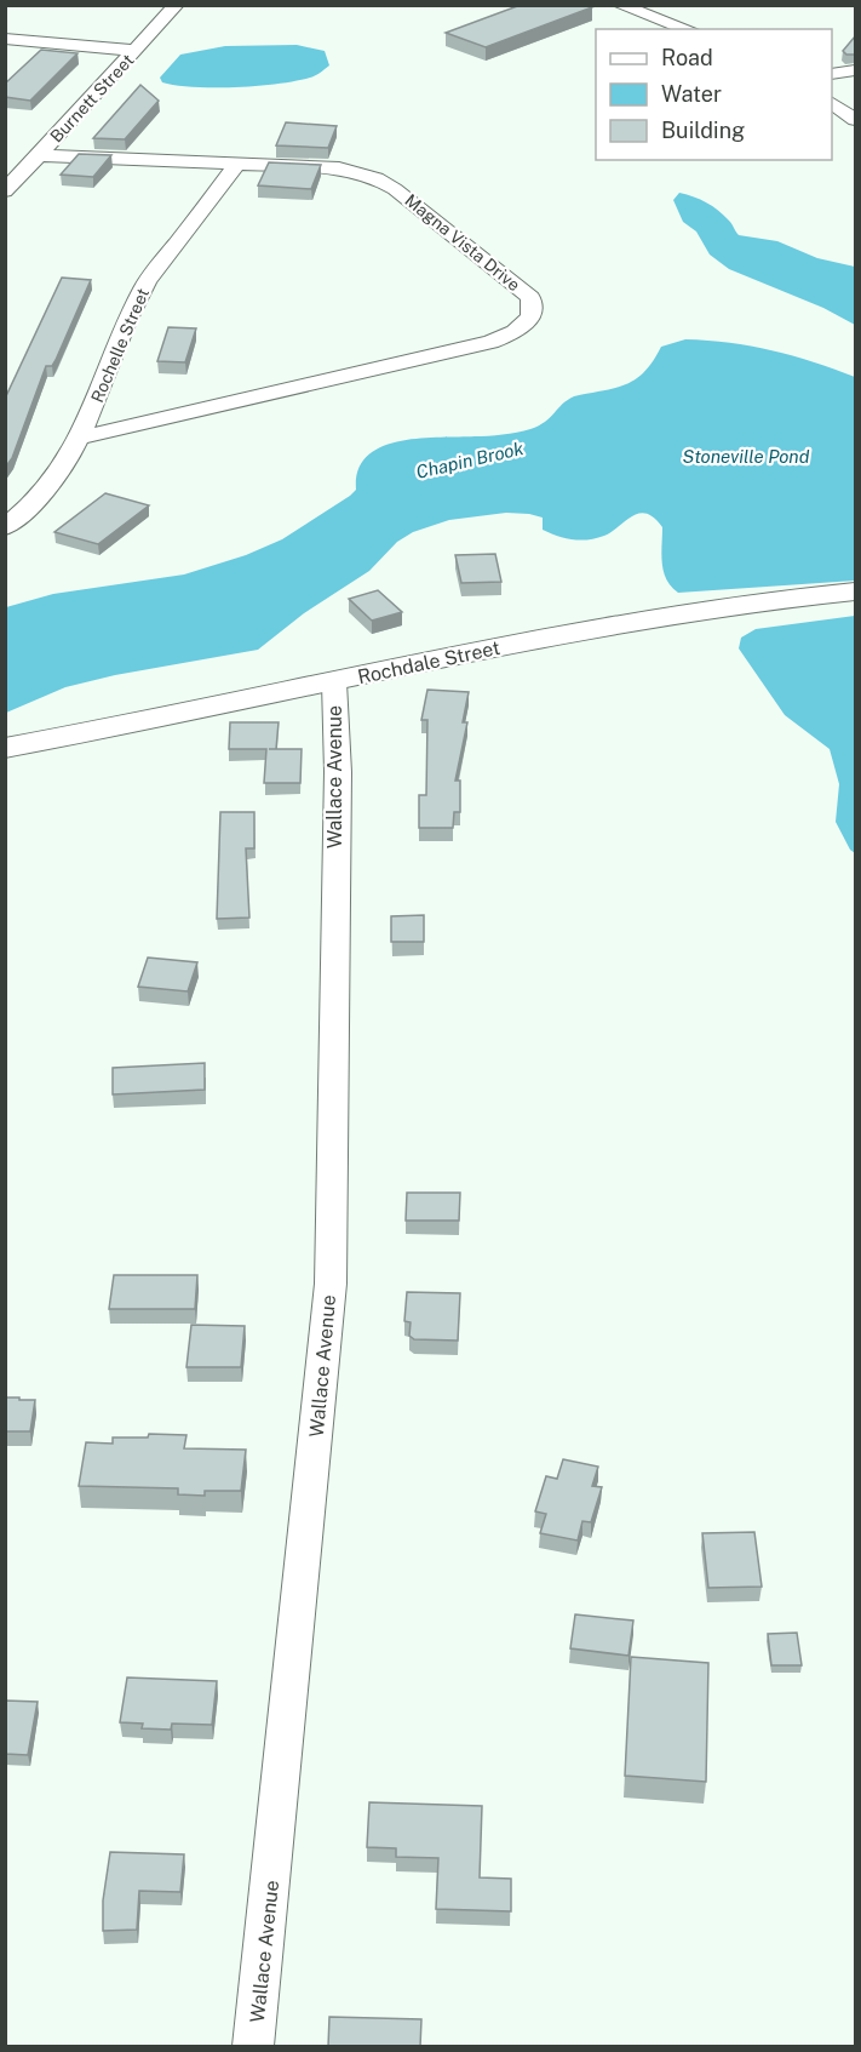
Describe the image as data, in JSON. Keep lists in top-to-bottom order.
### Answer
{
  "streets": {
    "street": [
      "Burnett Street",
      "Magna Vista Drive",
      "Rochelle Street",
      "Rochdale Street",
      "Wallace Avenue"
    ]
  },
  "crossings": [
    ["Burnett Street", "Magna Vista Drive"],
    ["Magna Vista Drive", "Rochelle Street"],
    ["Rochdale Street", "Wallace Avenue"]
  ],
  "water": ["Stoneville Pond", "Chapin Brook"],
  "legend": ["Road", "Water", "Building"]
}
